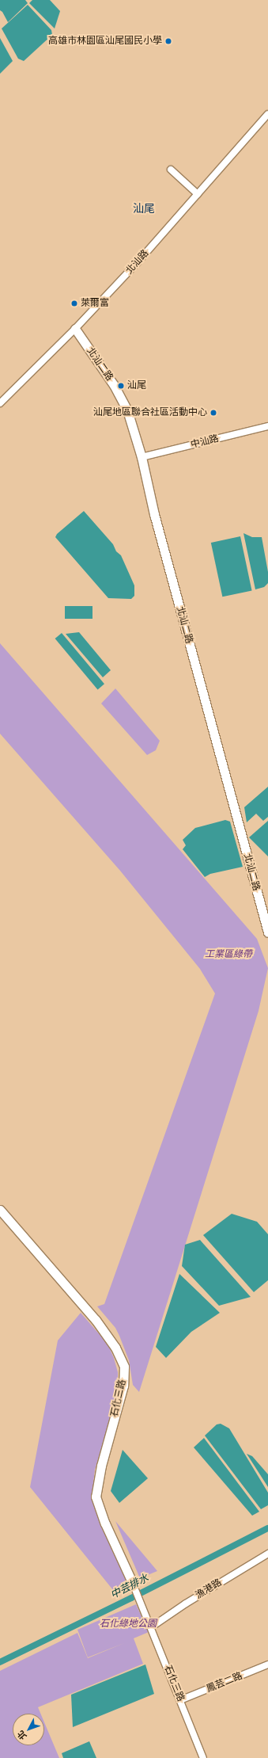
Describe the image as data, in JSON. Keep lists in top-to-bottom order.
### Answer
{
  "streets": {
    "street": [
      "北汕路",
      "北汕二路",
      "中汕路",
      "石化三路",
      "漁港路",
      "鳳芸二路"
    ]
  },
  "crossings": [
    ["北汕路", "北汕二路"],
    ["北汕二路", "中汕路"],
    ["石化三路", "漁港路"],
    ["石化三路", "鳳芸二路"]
  ],
  "districts": ["汕尾"],
  "water": ["中芸排水"],
  "parks": ["工業區綠帶", "石化綠地公園"],
  "places": [
    "高雄市林園區汕尾國民小學",
    "萊爾富",
    "汕尾",
    "汕尾地區聯合社區活動中心"
  ],
  "north": "bottom left"
}
